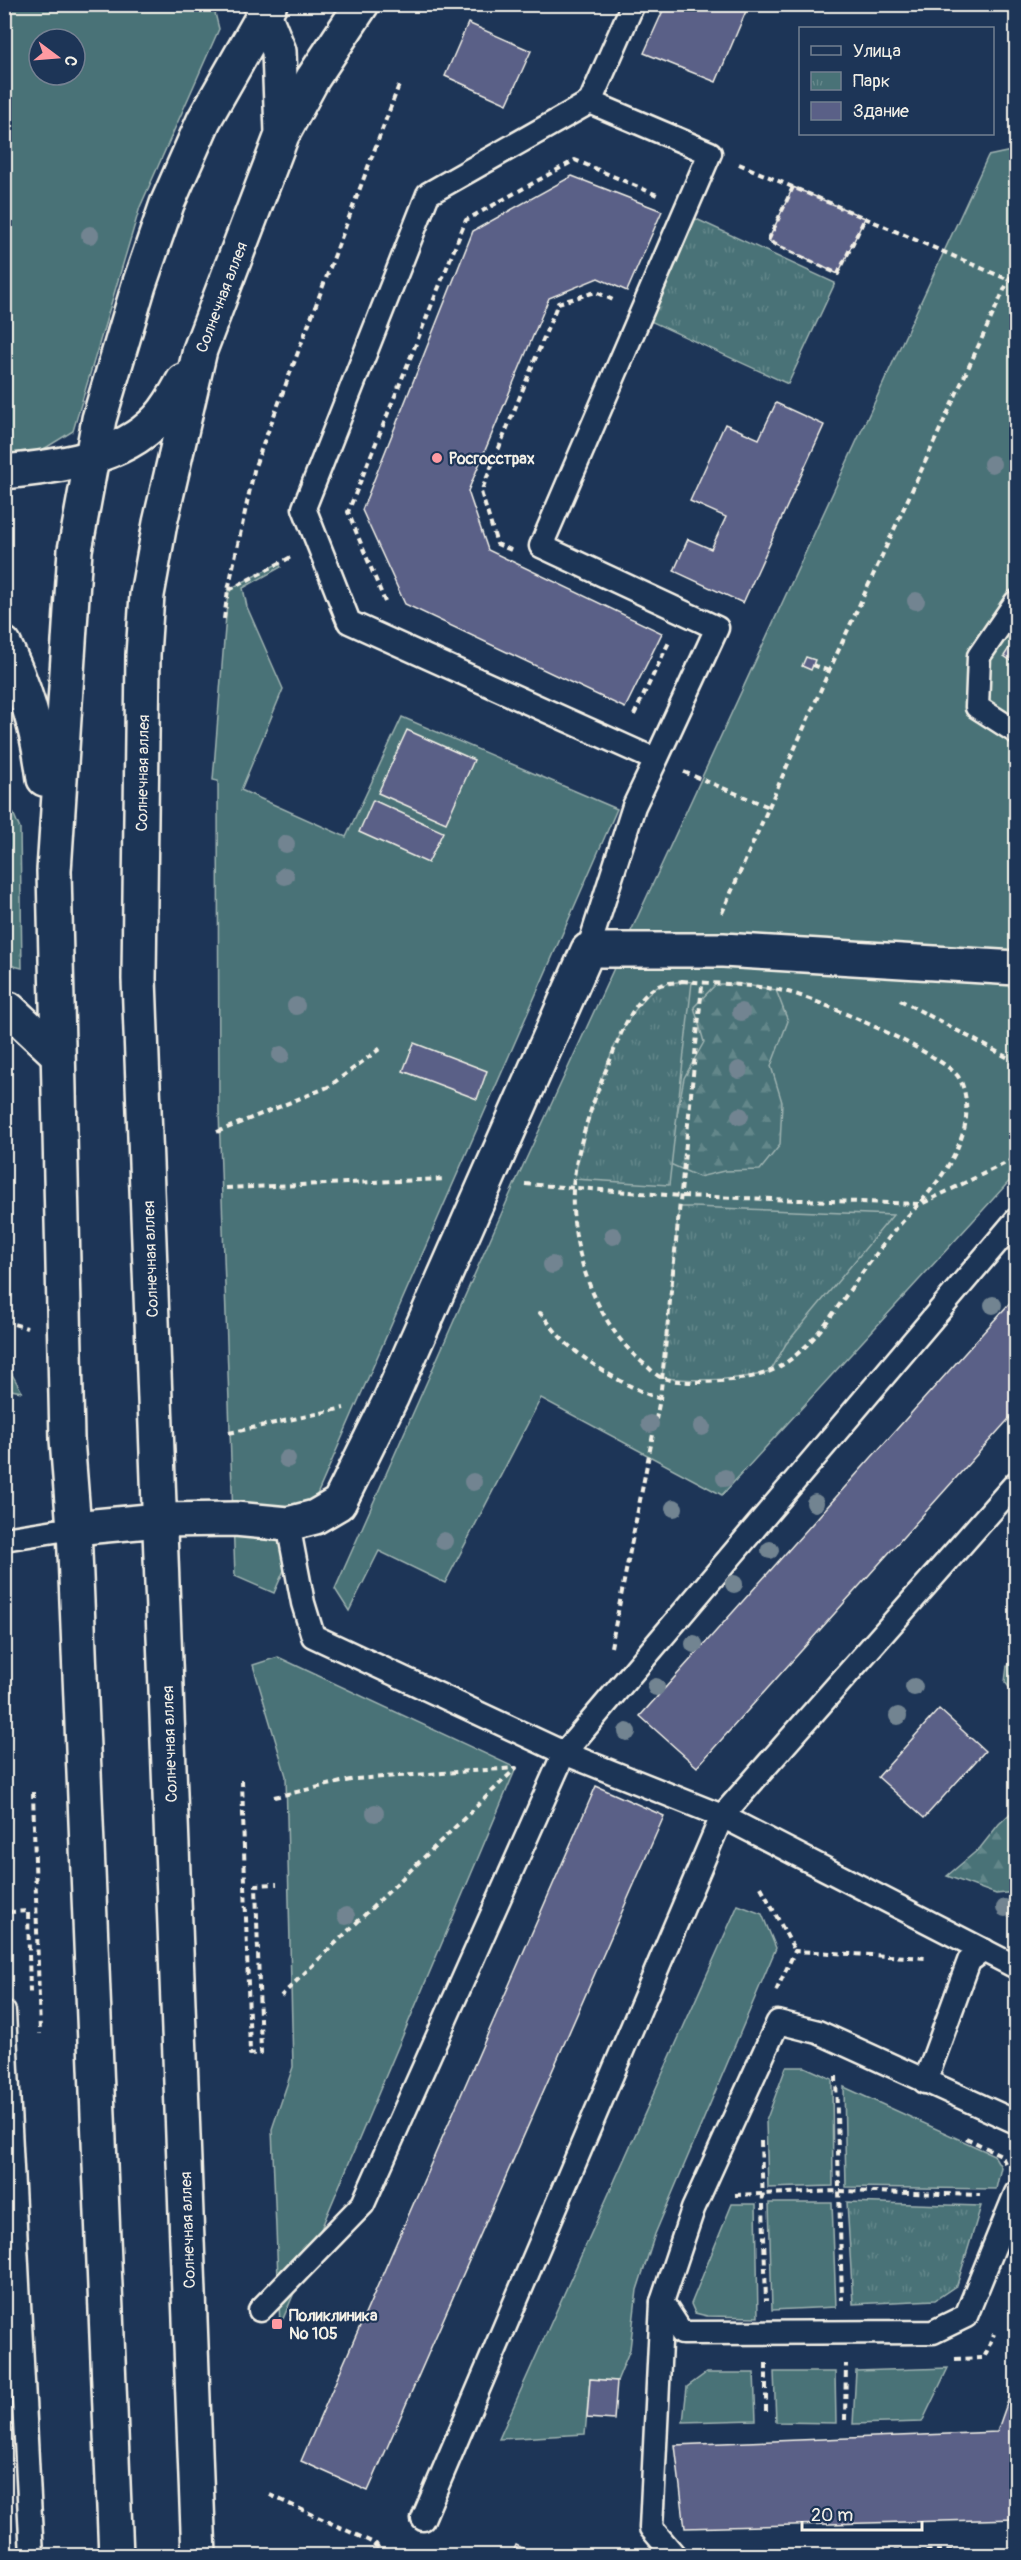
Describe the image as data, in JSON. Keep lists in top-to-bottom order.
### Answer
{
  "streets": {
    "main road": ["Солнечная аллея"]
  },
  "places": {
    "other": ["Росгосстрах"],
    "transit": ["Поликлиника № 105"]
  },
  "legend": ["Улица", "Парк", "Здание"],
  "scale_bar": "20 m",
  "north": "right"
}
